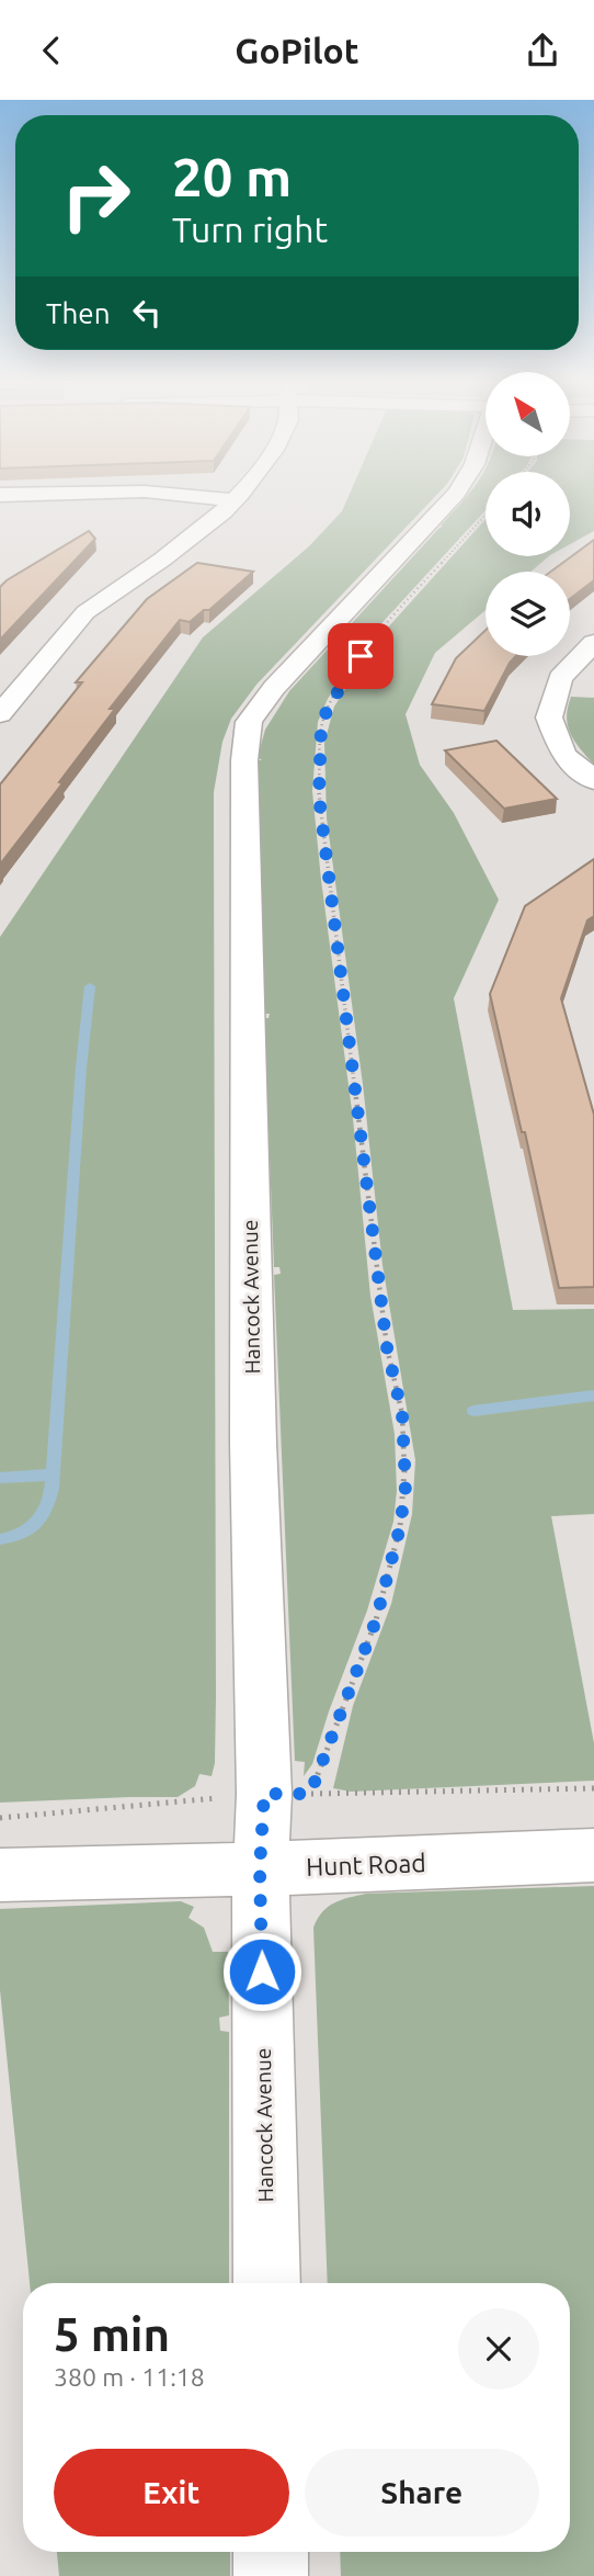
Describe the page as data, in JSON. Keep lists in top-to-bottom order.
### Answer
{
  "streets": {
    "street": ["Hancock Avenue", "Hunt Road"]
  },
  "crossings": [
    ["Hancock Avenue", "Hunt Road"]
  ],
  "north": "top left",
  "page": {
    "header": "GoPilot",
    "turn": ["20 m", "Turn right"],
    "then": "Then",
    "heading": ["5 min", "380 m · 11:18"],
    "buttons": ["Exit", "Share"]
  }
}
